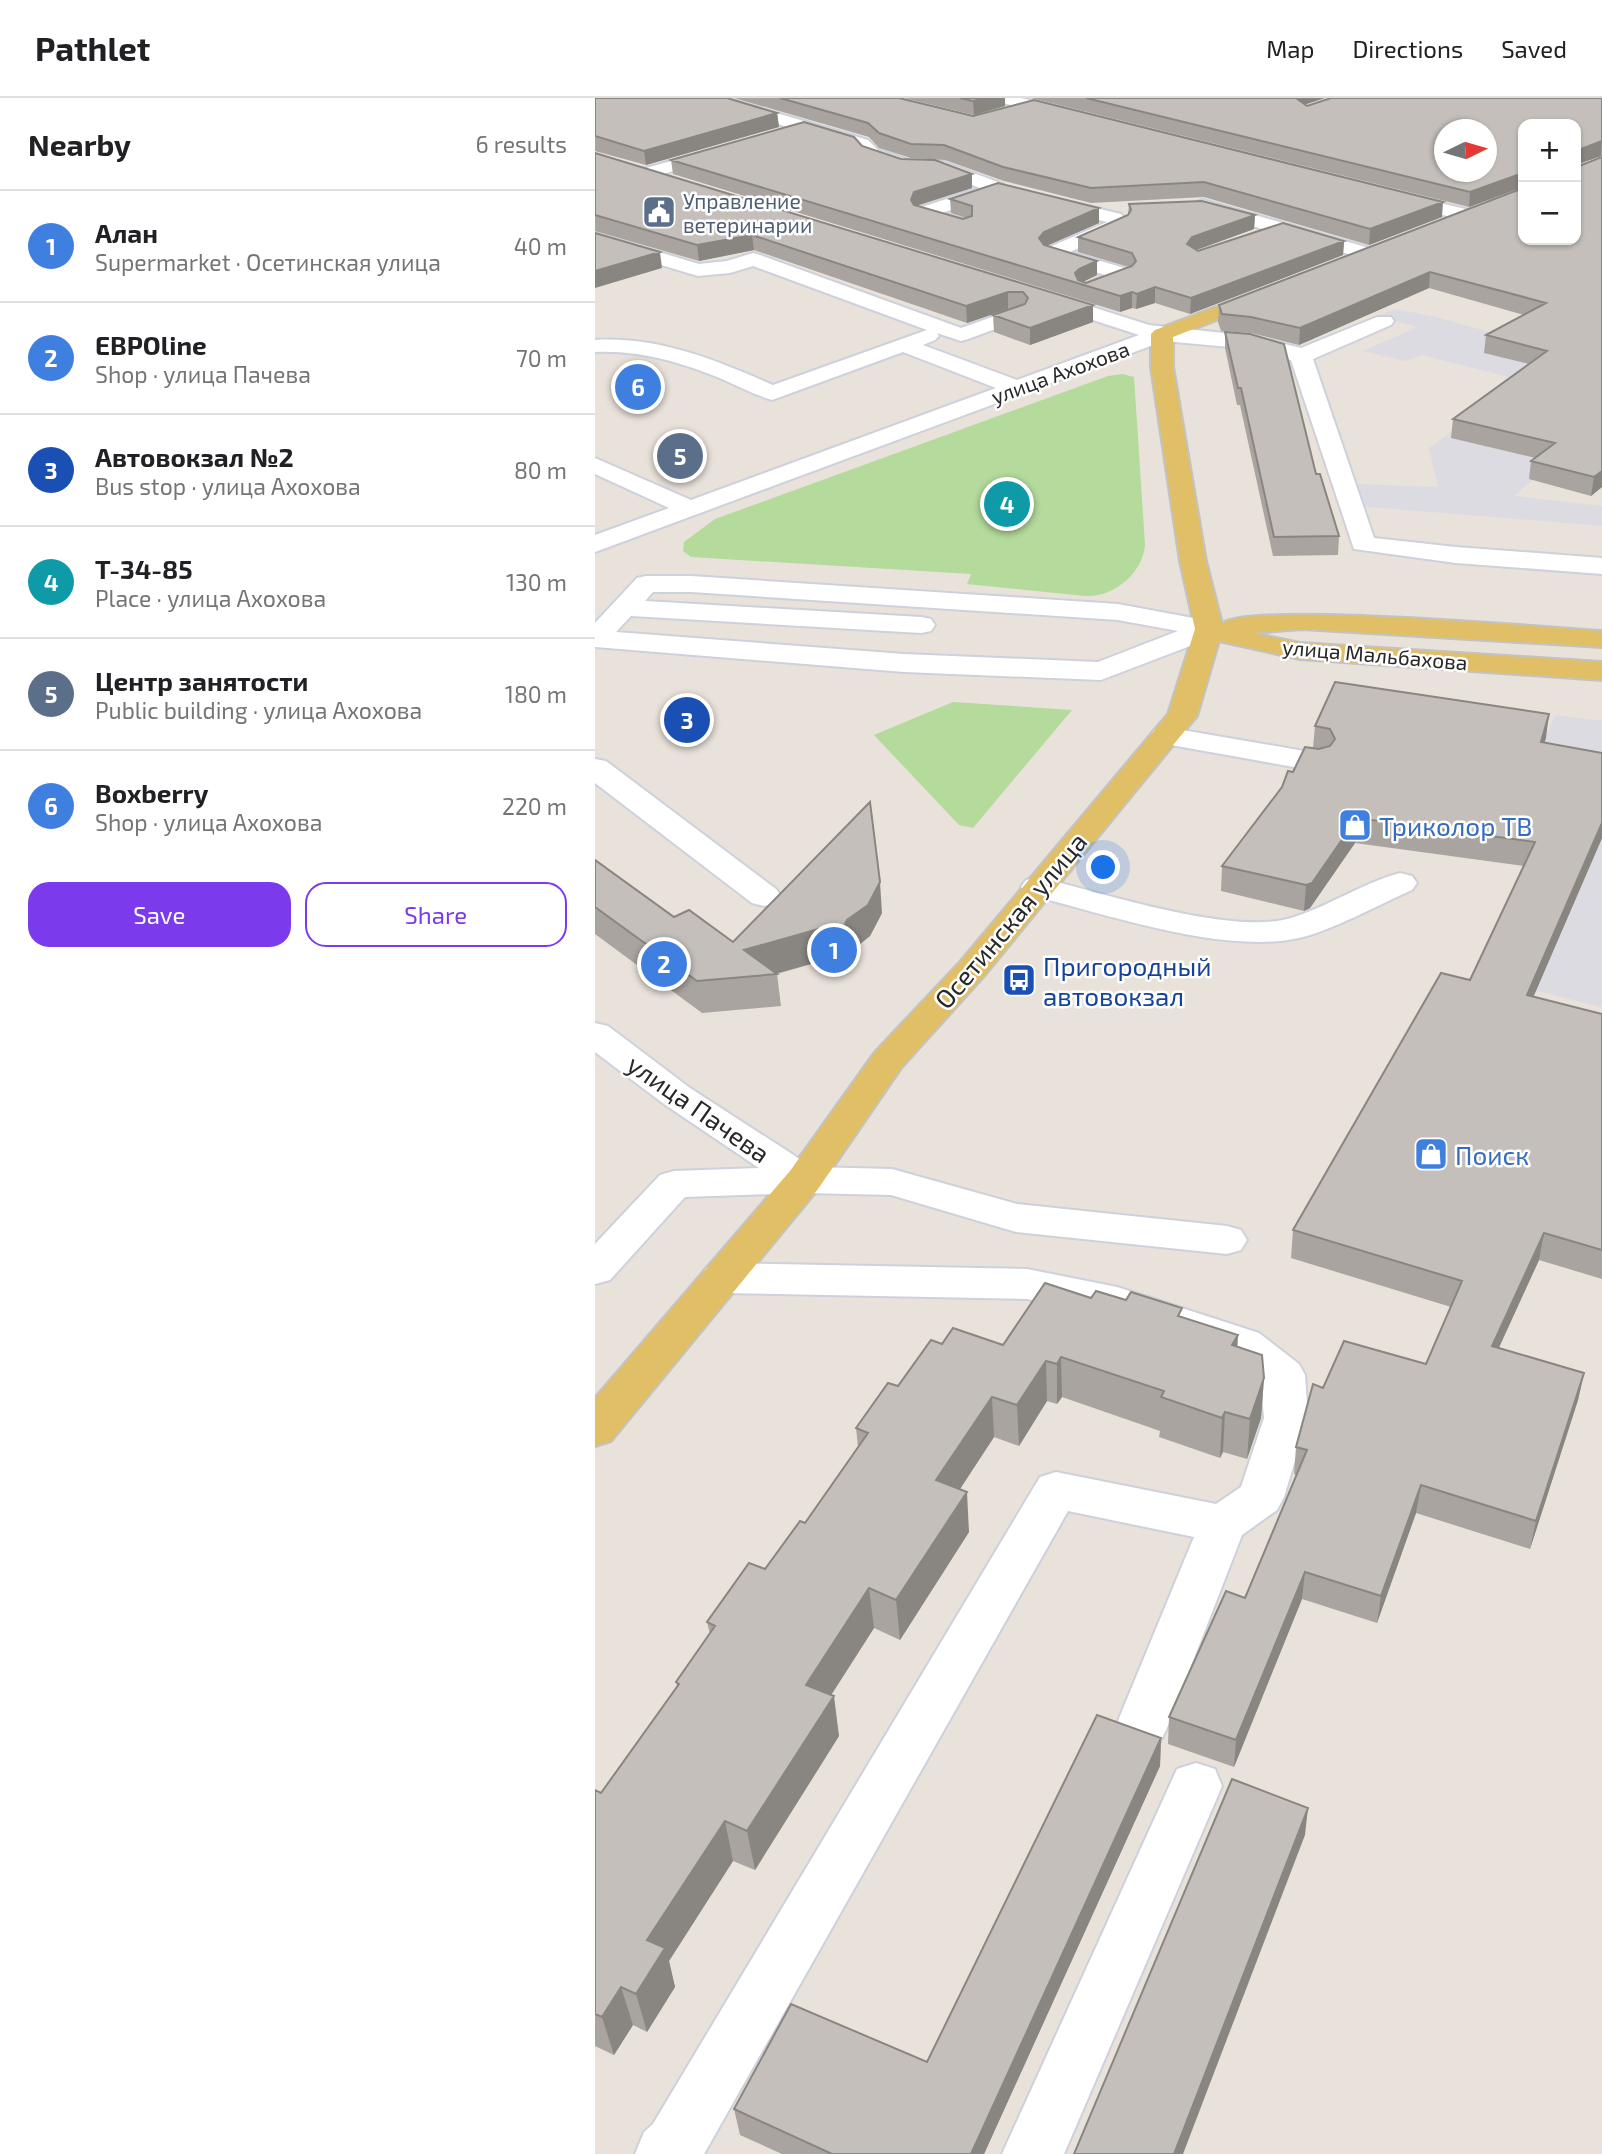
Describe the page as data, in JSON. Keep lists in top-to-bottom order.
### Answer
{
  "streets": {
    "main road": ["улица Ахохова", "улица Мальбахова", "Осетинская улица"],
    "street": ["улица Пачева"]
  },
  "crossings": [
    ["улица Мальбахова", "Осетинская улица"],
    ["Осетинская улица", "улица Пачева"]
  ],
  "places": {
    "public building": ["Управление ветеринарии"],
    "shop": ["Триколор ТВ", "Поиск"],
    "bus stop": ["Пригородный автовокзал"]
  },
  "north": "right",
  "page": {
    "header": "Pathlet",
    "nav": ["Map", "Directions", "Saved"],
    "heading": ["Nearby", "6 results"],
    "map_buttons": ["+", "−"],
    "list": [
      {
        "mark": "1",
        "name": "Алан",
        "note": "Supermarket · Осетинская улица",
        "value": "40 m"
      },
      {
        "mark": "2",
        "name": "ЕВРОline",
        "note": "Shop · улица Пачева",
        "value": "70 m"
      },
      {
        "mark": "3",
        "name": "Автовокзал №2",
        "note": "Bus stop · улица Ахохова",
        "value": "80 m"
      },
      {
        "mark": "4",
        "name": "Т-34-85",
        "note": "Place · улица Ахохова",
        "value": "130 m"
      },
      {
        "mark": "5",
        "name": "Центр занятости",
        "note": "Public building · улица Ахохова",
        "value": "180 m"
      },
      {
        "mark": "6",
        "name": "Boxberry",
        "note": "Shop · улица Ахохова",
        "value": "220 m"
      }
    ],
    "pins": [
      "6",
      "5",
      "4",
      "3",
      "1",
      "2"
    ],
    "buttons": ["Save", "Share"]
  }
}
